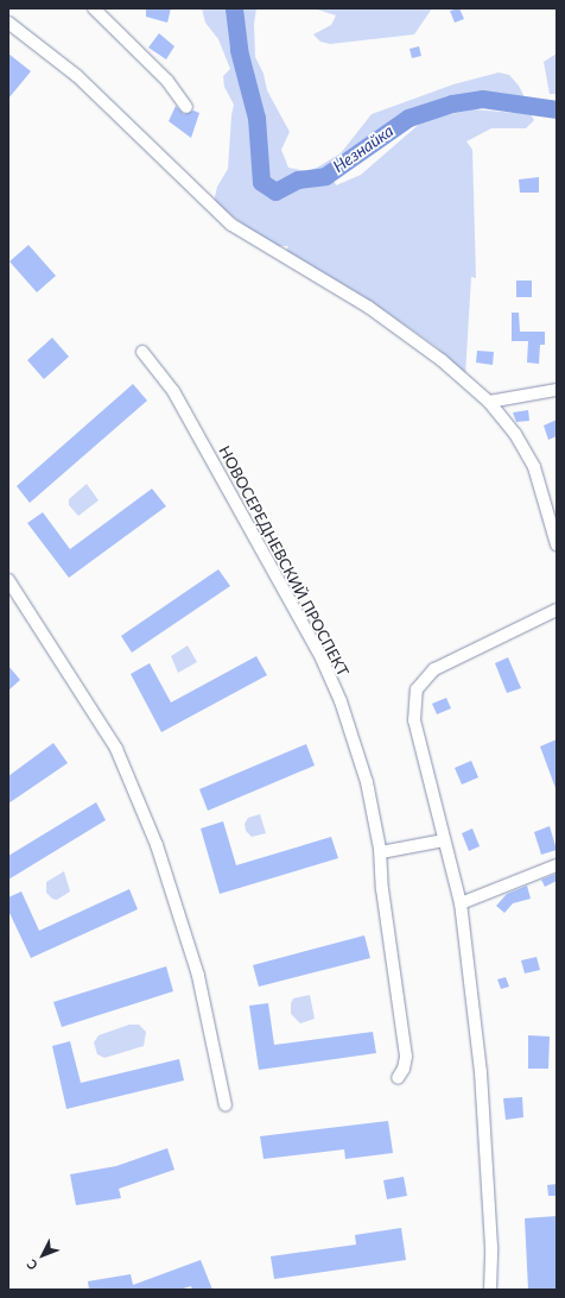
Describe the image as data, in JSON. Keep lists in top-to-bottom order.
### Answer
{
  "streets": {
    "street": ["НОВОСЕРЕДНЕВСКИЙ ПРОСПЕКТ"]
  },
  "water": ["Незнайка"],
  "north": "bottom left"
}
